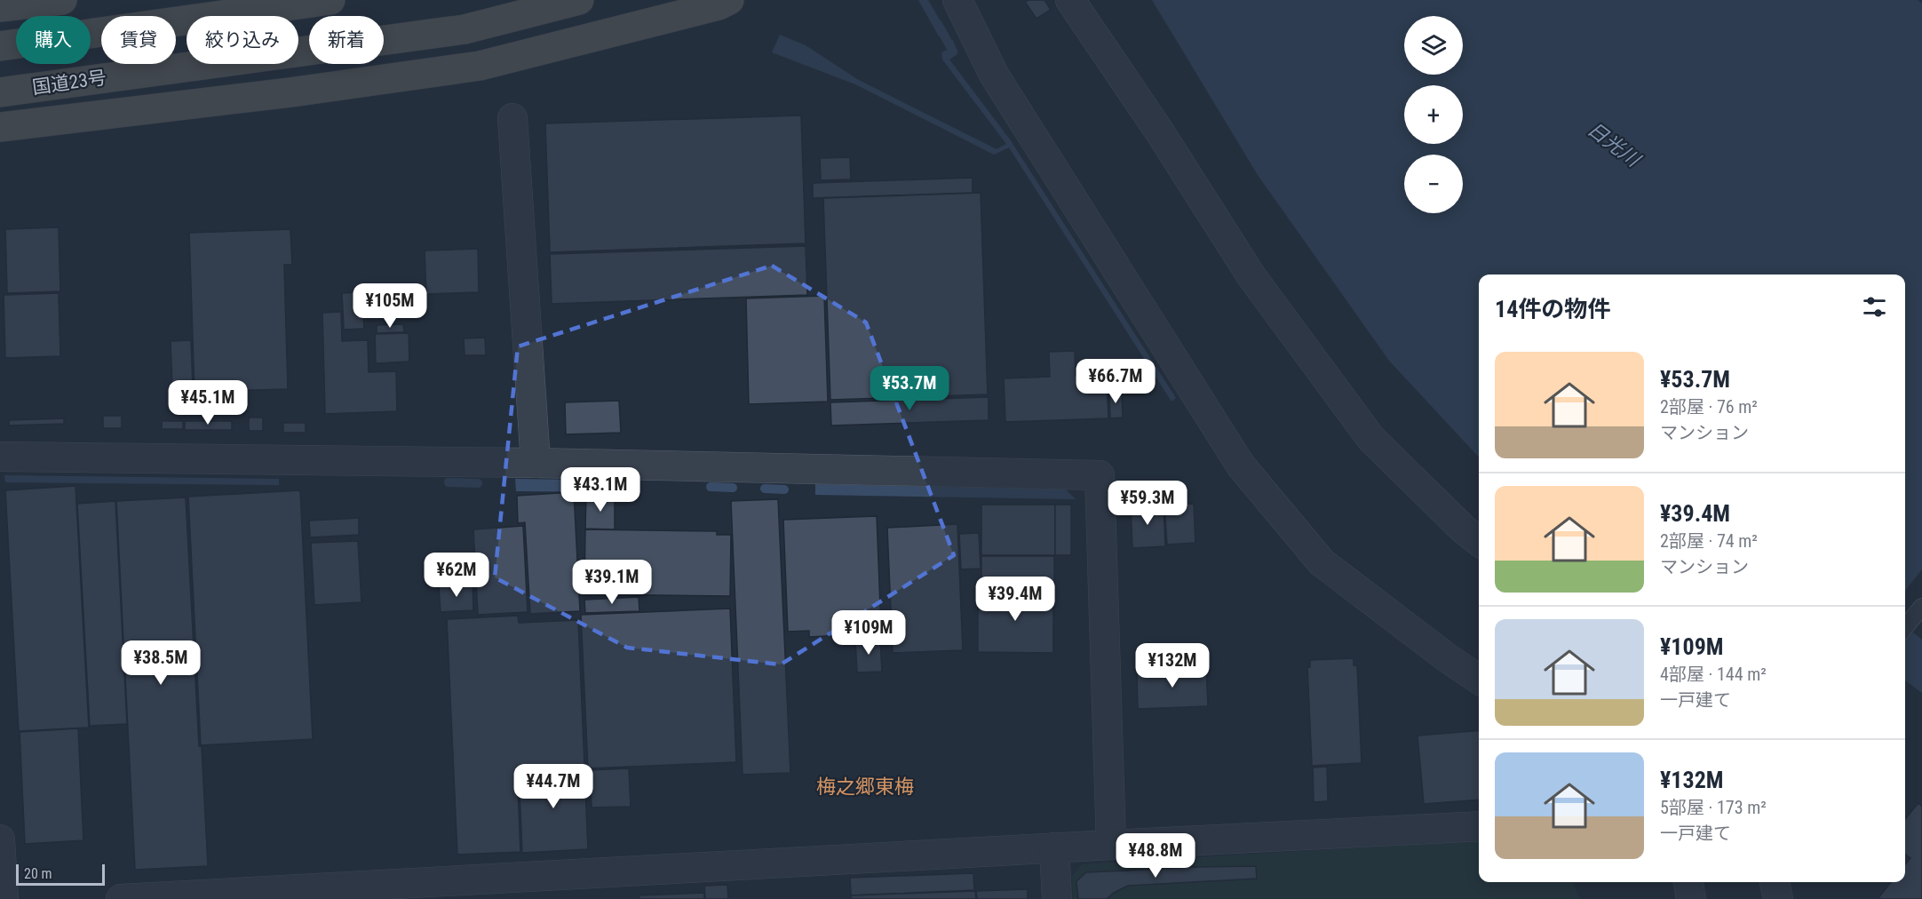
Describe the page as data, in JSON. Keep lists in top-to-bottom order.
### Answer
{
  "streets": {
    "highway": ["国道23号"]
  },
  "districts": ["梅之郷東梅"],
  "water": ["日光川"],
  "scale_bar": "20 m",
  "page": {
    "map_buttons": ["+", "−"],
    "chip": [
      "購入",
      "賃貸",
      "絞り込み",
      "新着"
    ],
    "heading": "14件の物件",
    "price": [
      "¥105M",
      "¥66.7M",
      "¥53.7M",
      "¥45.1M",
      "¥43.1M",
      "¥59.3M",
      "¥62M",
      "¥39.1M",
      "¥39.4M",
      "¥109M",
      "¥38.5M",
      "¥132M",
      "¥44.7M",
      "¥48.8M"
    ],
    "list": [
      {
        "name": "¥53.7M",
        "note": "2部屋 · 76 m² · マンション"
      },
      {
        "name": "¥39.4M",
        "note": "2部屋 · 74 m² · マンション"
      },
      {
        "name": "¥109M",
        "note": "4部屋 · 144 m² · 一戸建て"
      },
      {
        "name": "¥132M",
        "note": "5部屋 · 173 m² · 一戸建て"
      }
    ],
    "scale": "20 m"
  }
}
